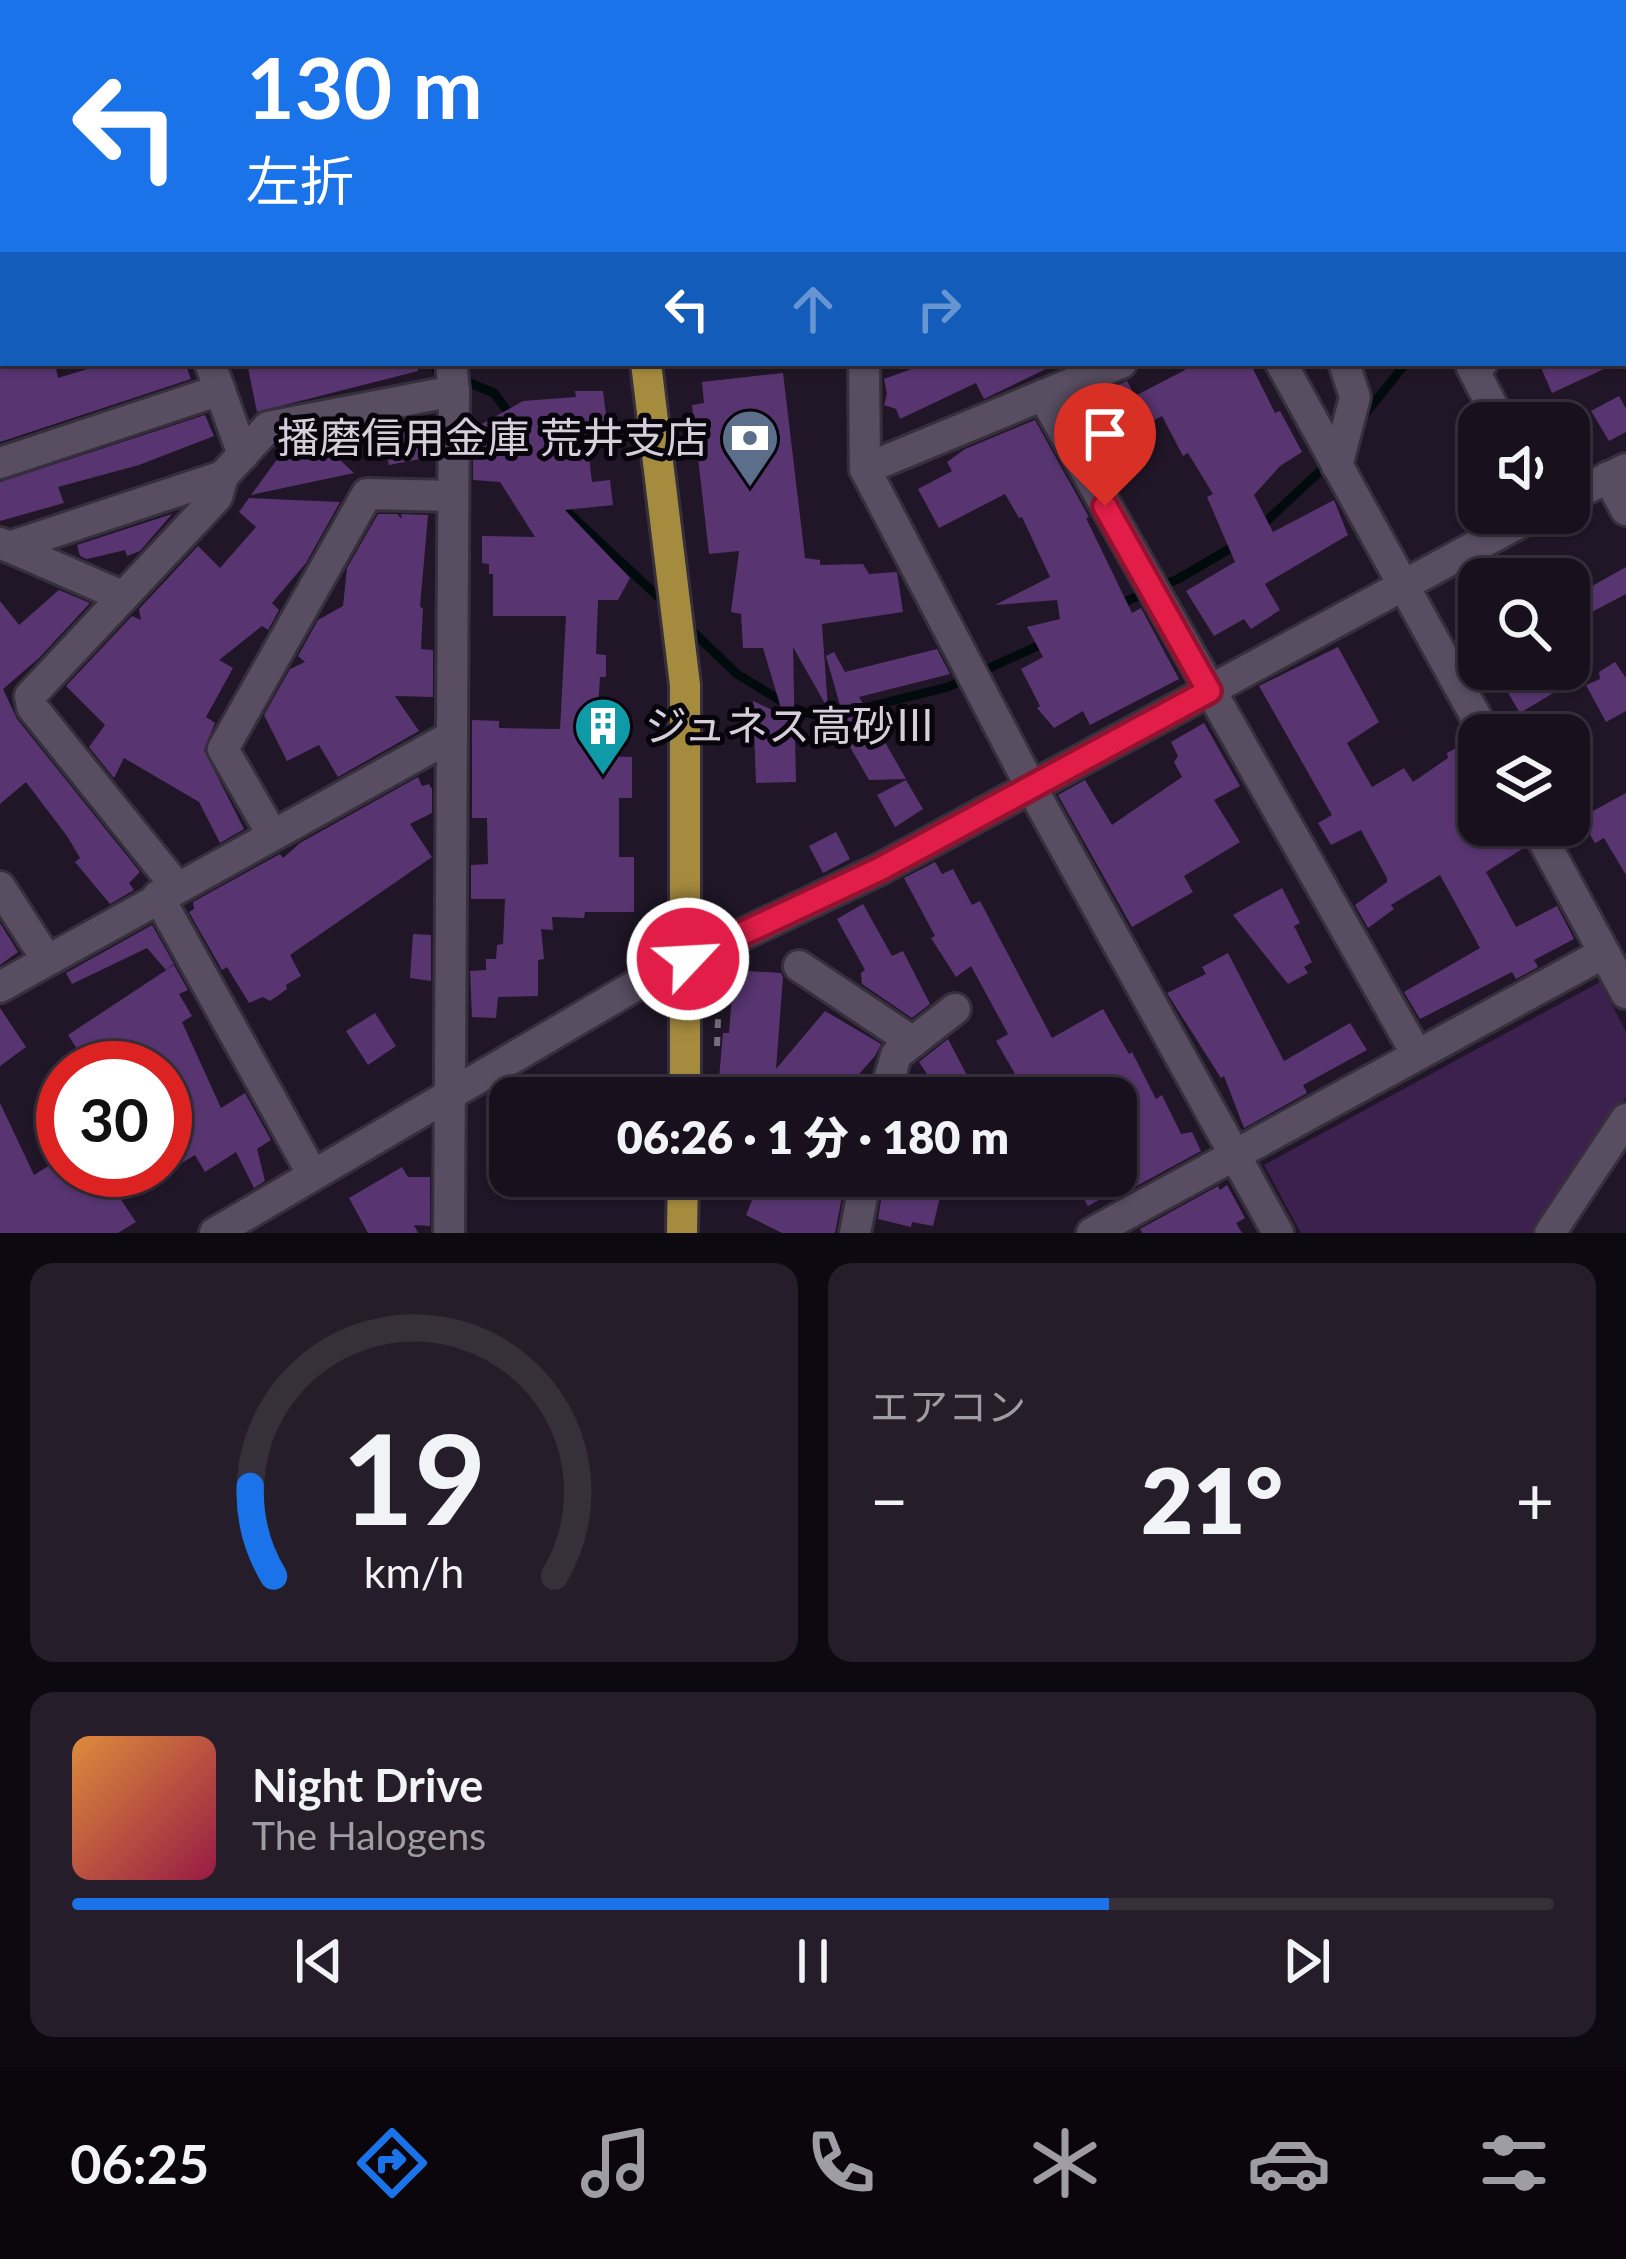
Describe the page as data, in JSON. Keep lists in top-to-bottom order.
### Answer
{
  "places": {
    "bank": ["播磨信用金庫 荒井支店"],
    "building": ["ジュネス高砂Ⅲ"]
  },
  "page": {
    "turn": ["130 m", "左折"],
    "limit": "30",
    "trip": "06:26 · 1 分 · 180 m",
    "tile": "エアコン",
    "heat": ["−", "21°", "+"],
    "song": ["Night Drive", "The Halogens"],
    "tabs": "06:25",
    "gauge": ["19", "km/h"]
  }
}
